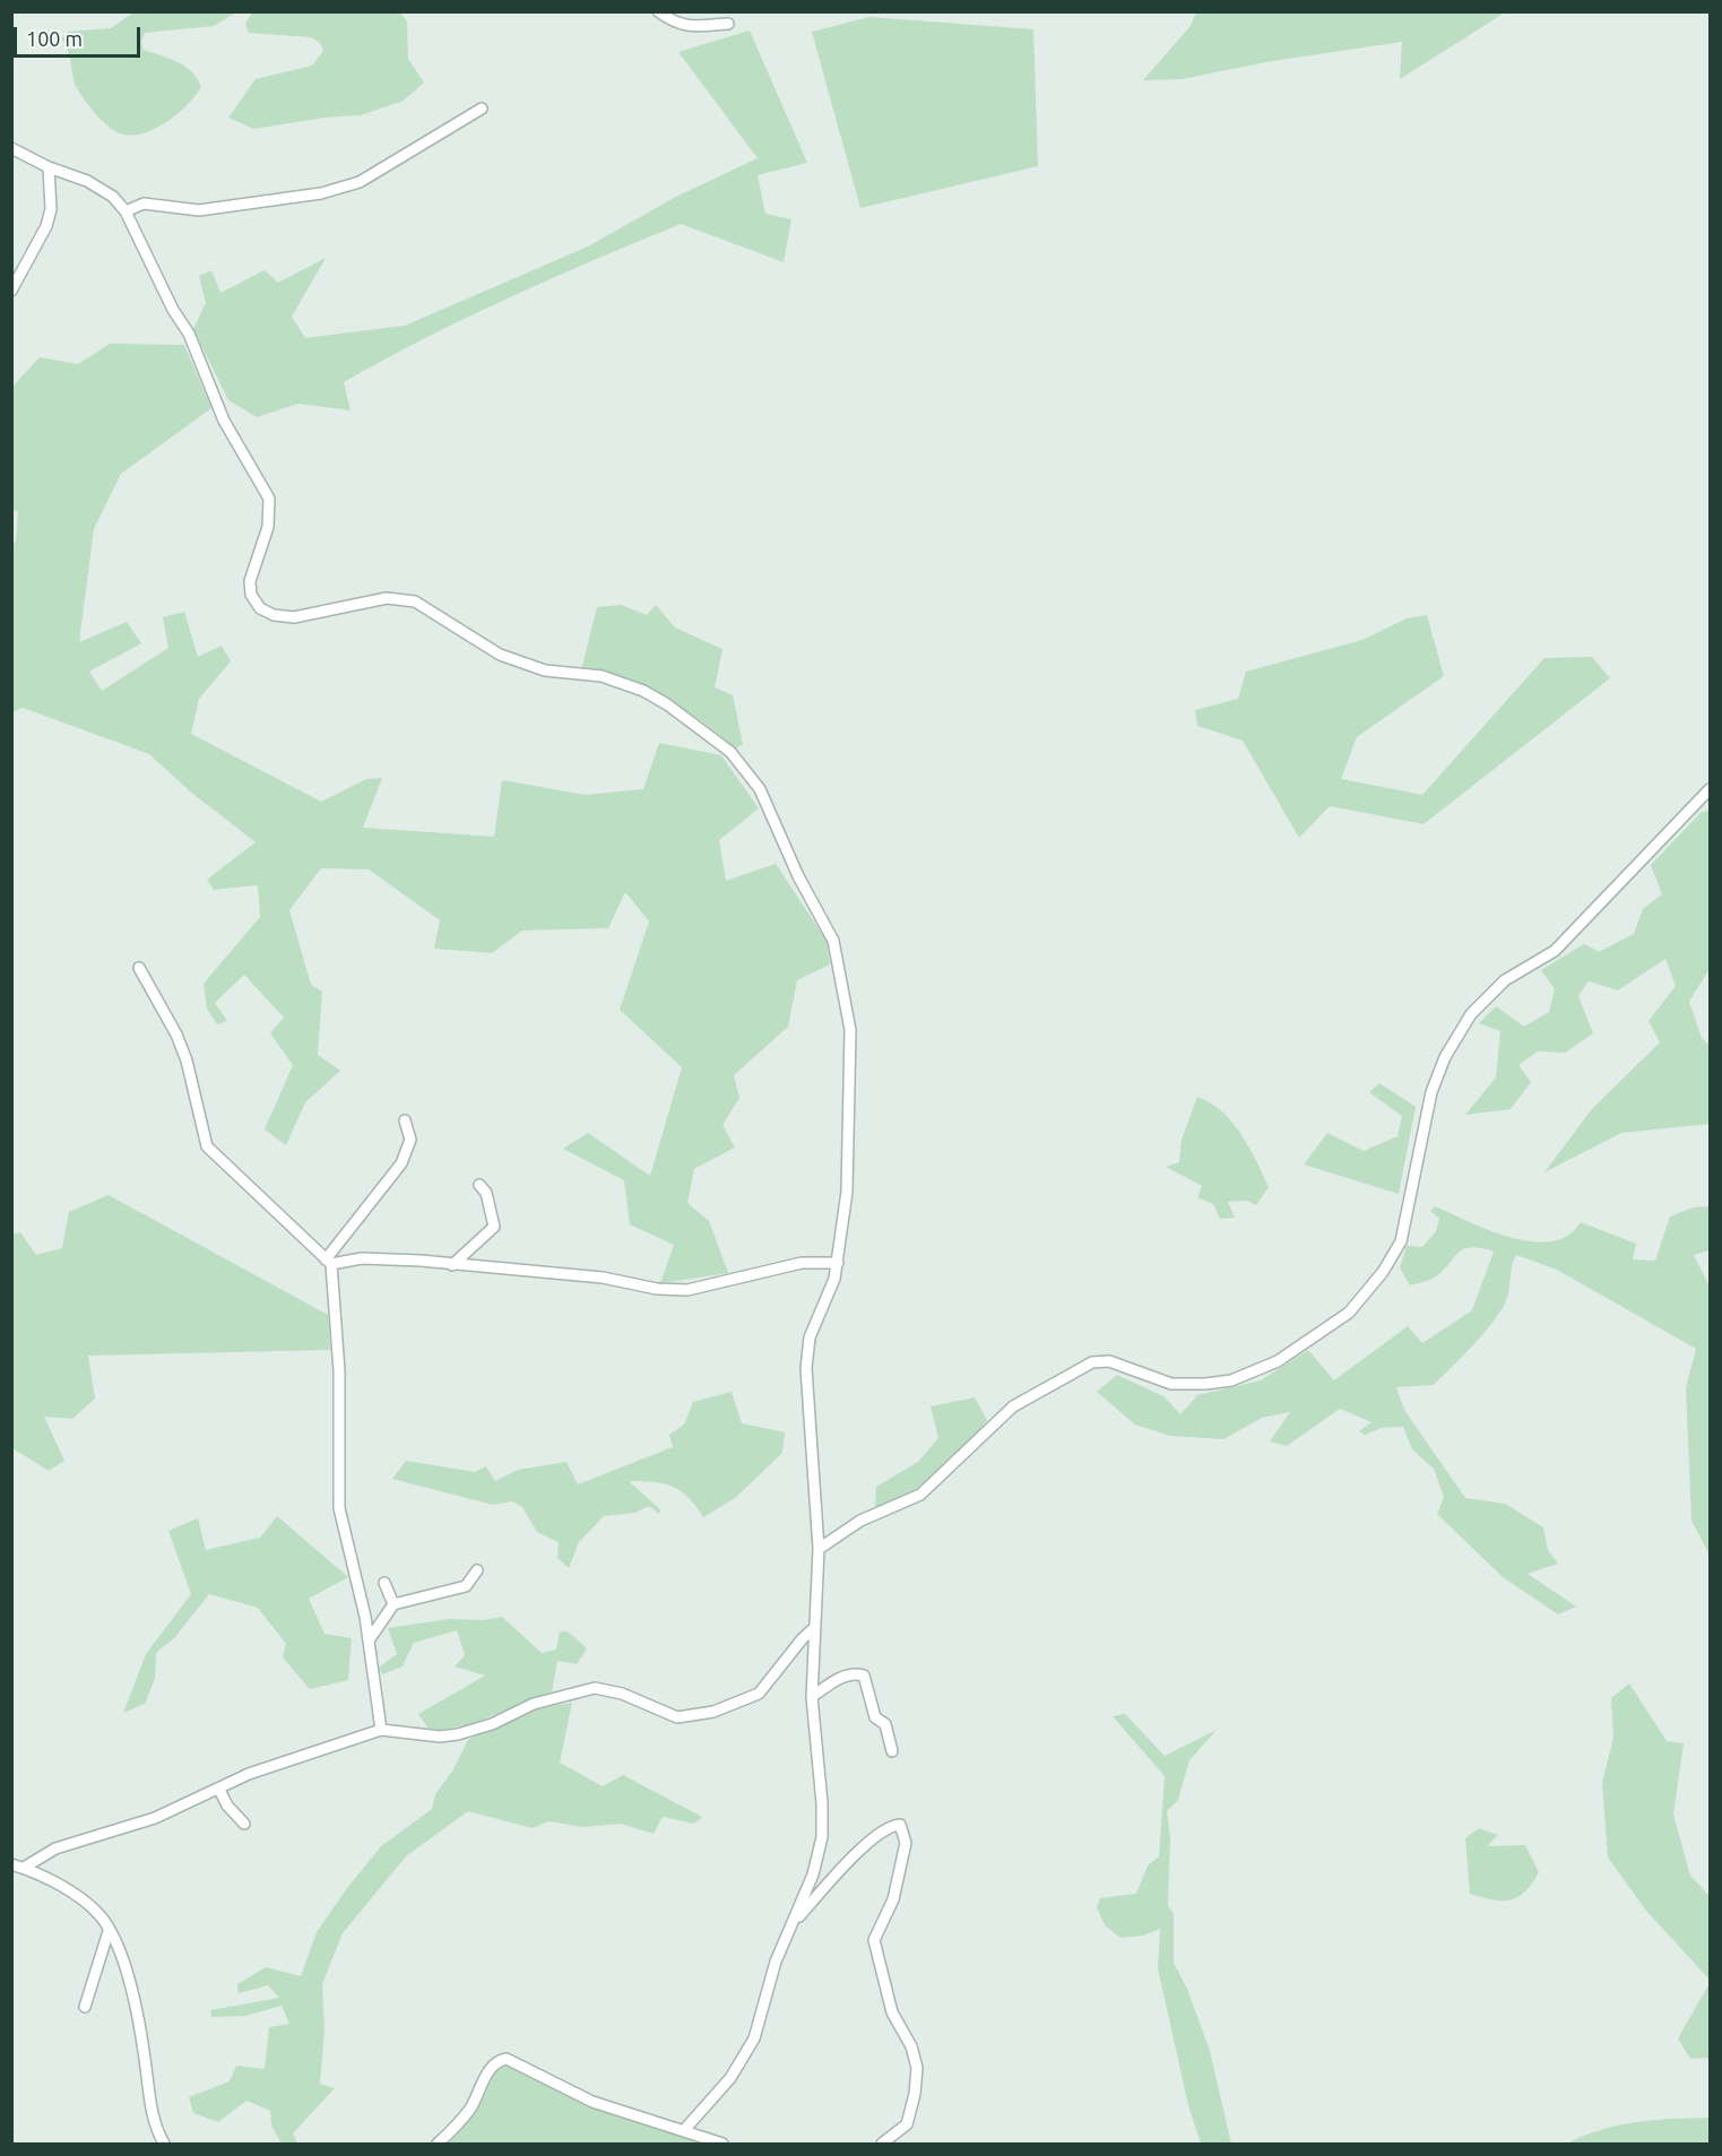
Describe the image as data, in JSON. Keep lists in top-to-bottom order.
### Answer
{
  "scale_bar": "100 m"
}
